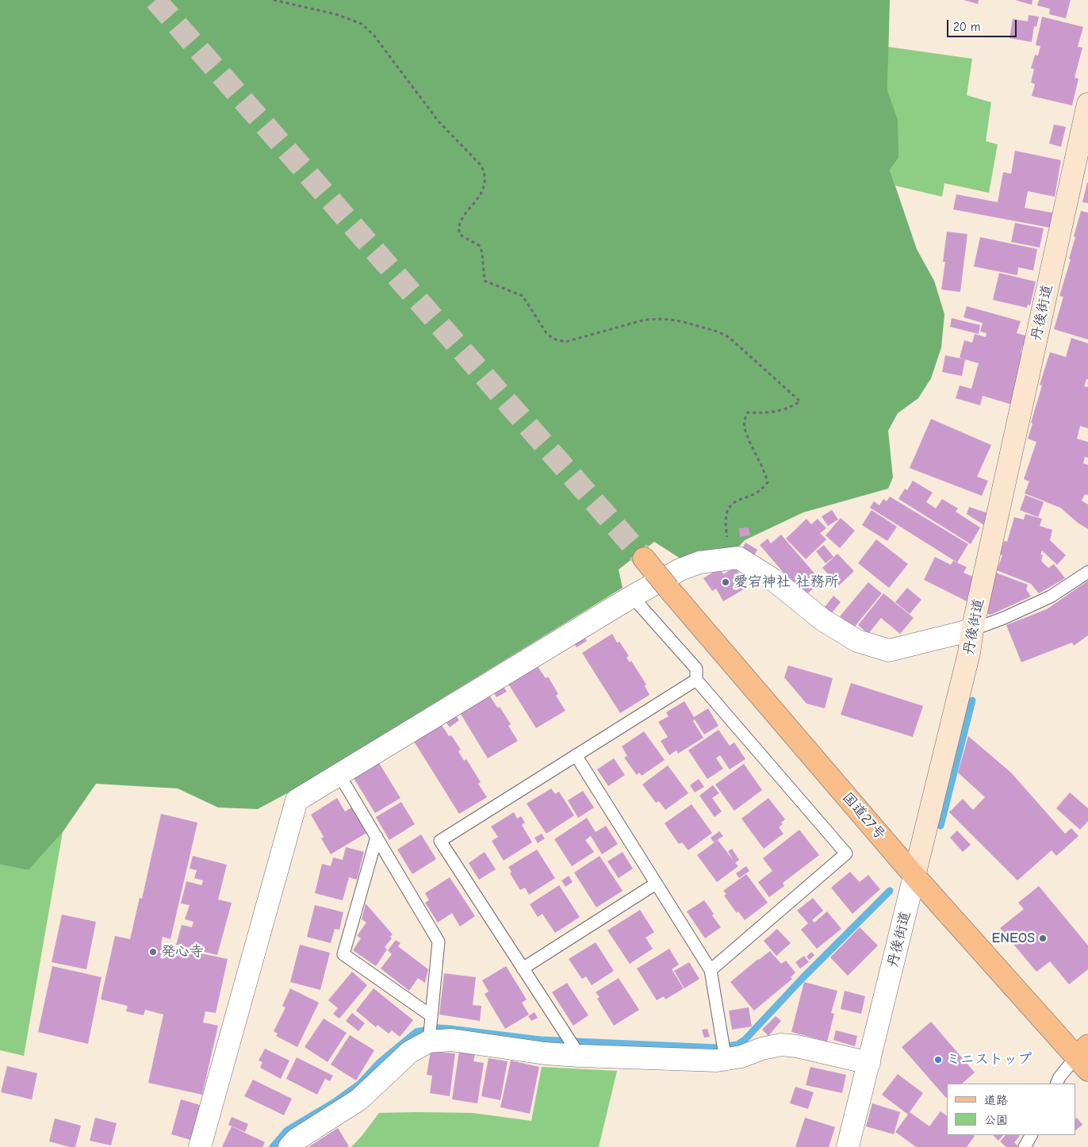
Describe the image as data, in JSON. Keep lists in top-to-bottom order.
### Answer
{
  "streets": {
    "highway": ["国道27号"],
    "street": ["丹後街道"]
  },
  "crossings": [
    ["丹後街道", "国道27号"]
  ],
  "places": [
    "愛宕神社 社務所",
    "ENEOS",
    "発心寺",
    "ミニストップ"
  ],
  "legend": ["道路", "公園"],
  "scale_bar": "20 m"
}
